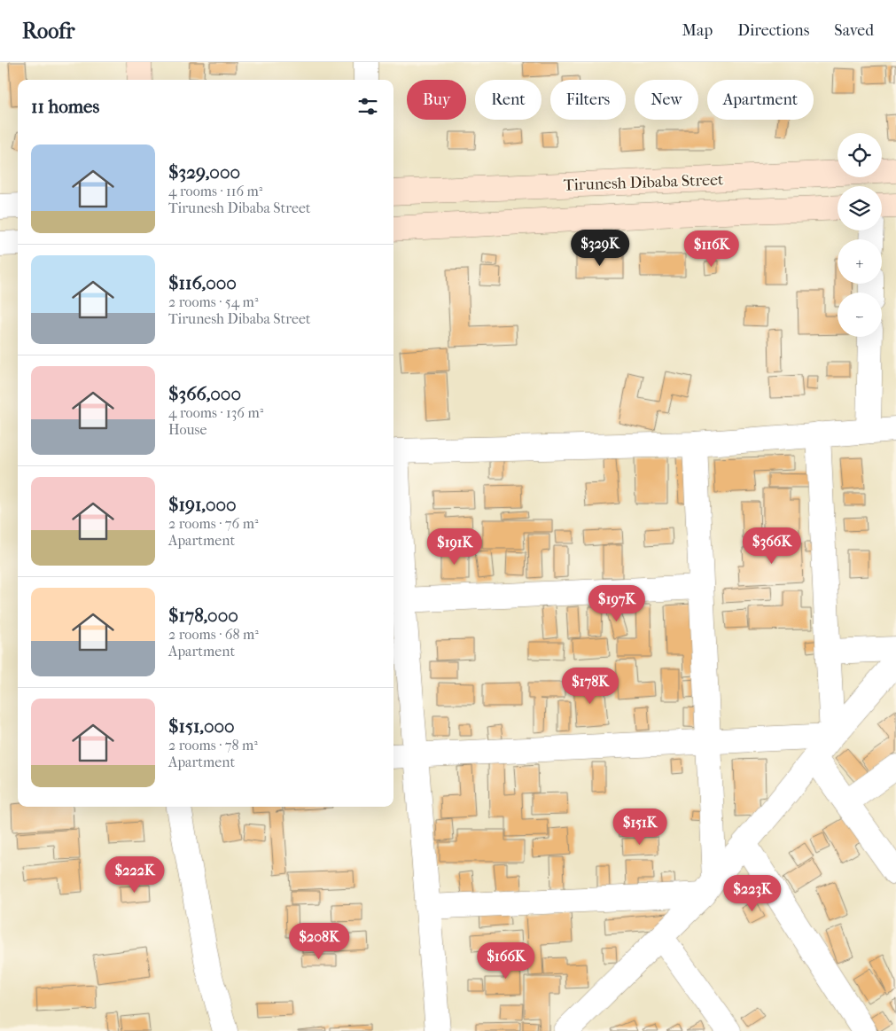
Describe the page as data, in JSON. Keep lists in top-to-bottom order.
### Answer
{
  "streets": {
    "main road": ["Tirunesh Dibaba Street"]
  },
  "page": {
    "header": "Roofr",
    "nav": ["Map", "Directions", "Saved"],
    "chip": [
      "Buy",
      "Rent",
      "Filters",
      "New",
      "Apartment"
    ],
    "heading": "11 homes",
    "map_buttons": ["+", "−"],
    "list": [
      {
        "name": "$329,000",
        "note": "4 rooms · 116 m² · Tirunesh Dibaba Street"
      },
      {
        "name": "$116,000",
        "note": "2 rooms · 54 m² · Tirunesh Dibaba Street"
      },
      {
        "name": "$366,000",
        "note": "4 rooms · 136 m² · House"
      },
      {
        "name": "$191,000",
        "note": "2 rooms · 76 m² · Apartment"
      },
      {
        "name": "$178,000",
        "note": "2 rooms · 68 m² · Apartment"
      },
      {
        "name": "$151,000",
        "note": "2 rooms · 78 m² · Apartment"
      }
    ],
    "price": [
      "$329K",
      "$116K",
      "$366K",
      "$191K",
      "$197K",
      "$178K",
      "$151K",
      "$222K",
      "$223K",
      "$208K",
      "$166K"
    ]
  }
}
